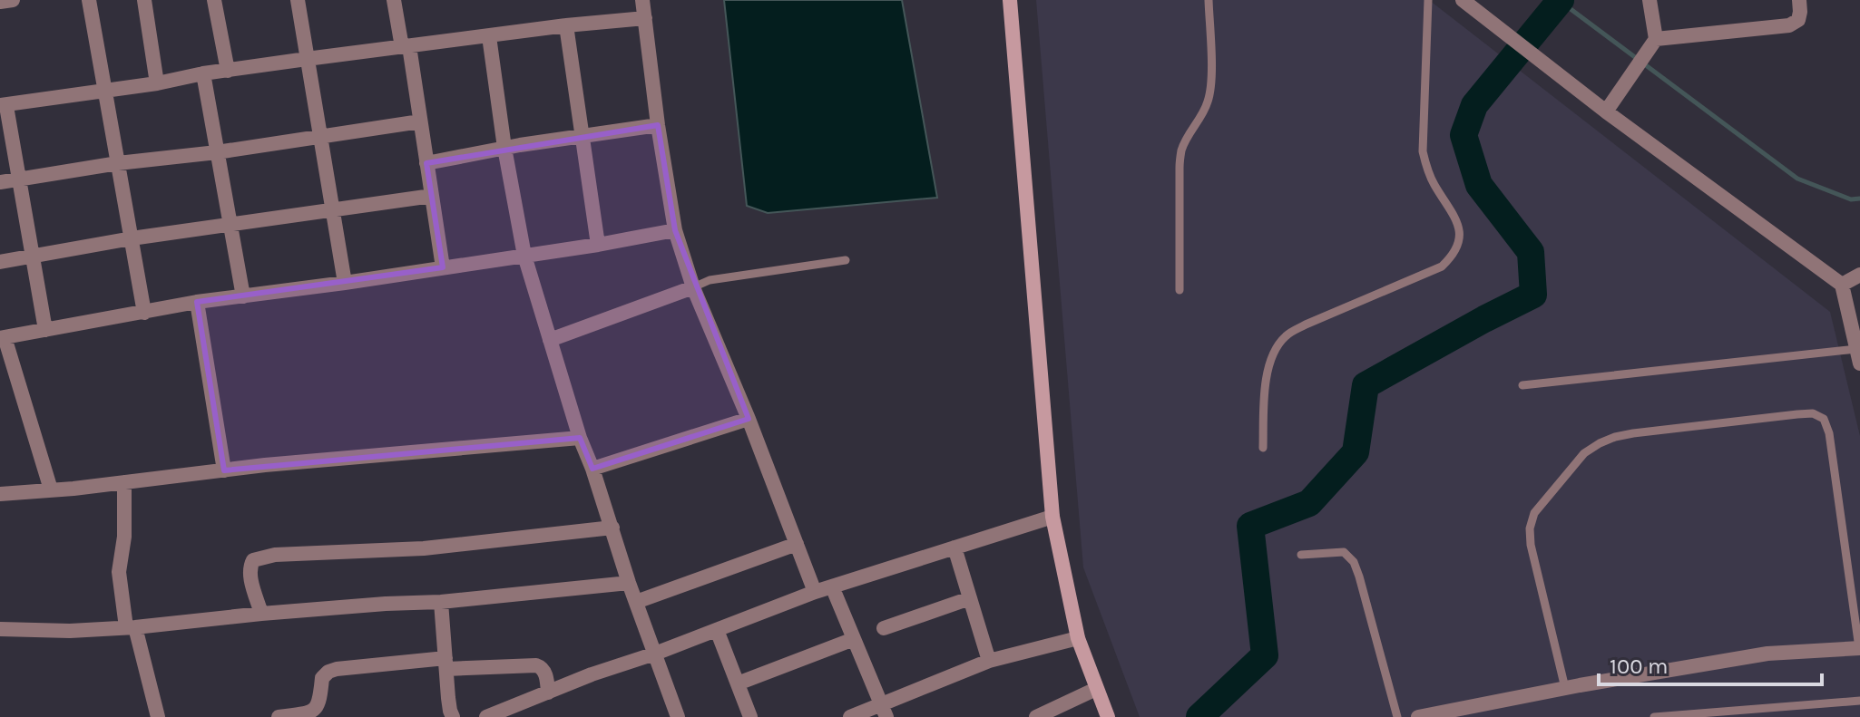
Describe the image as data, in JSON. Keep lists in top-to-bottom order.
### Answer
{
  "scale_bar": "100 m"
}
